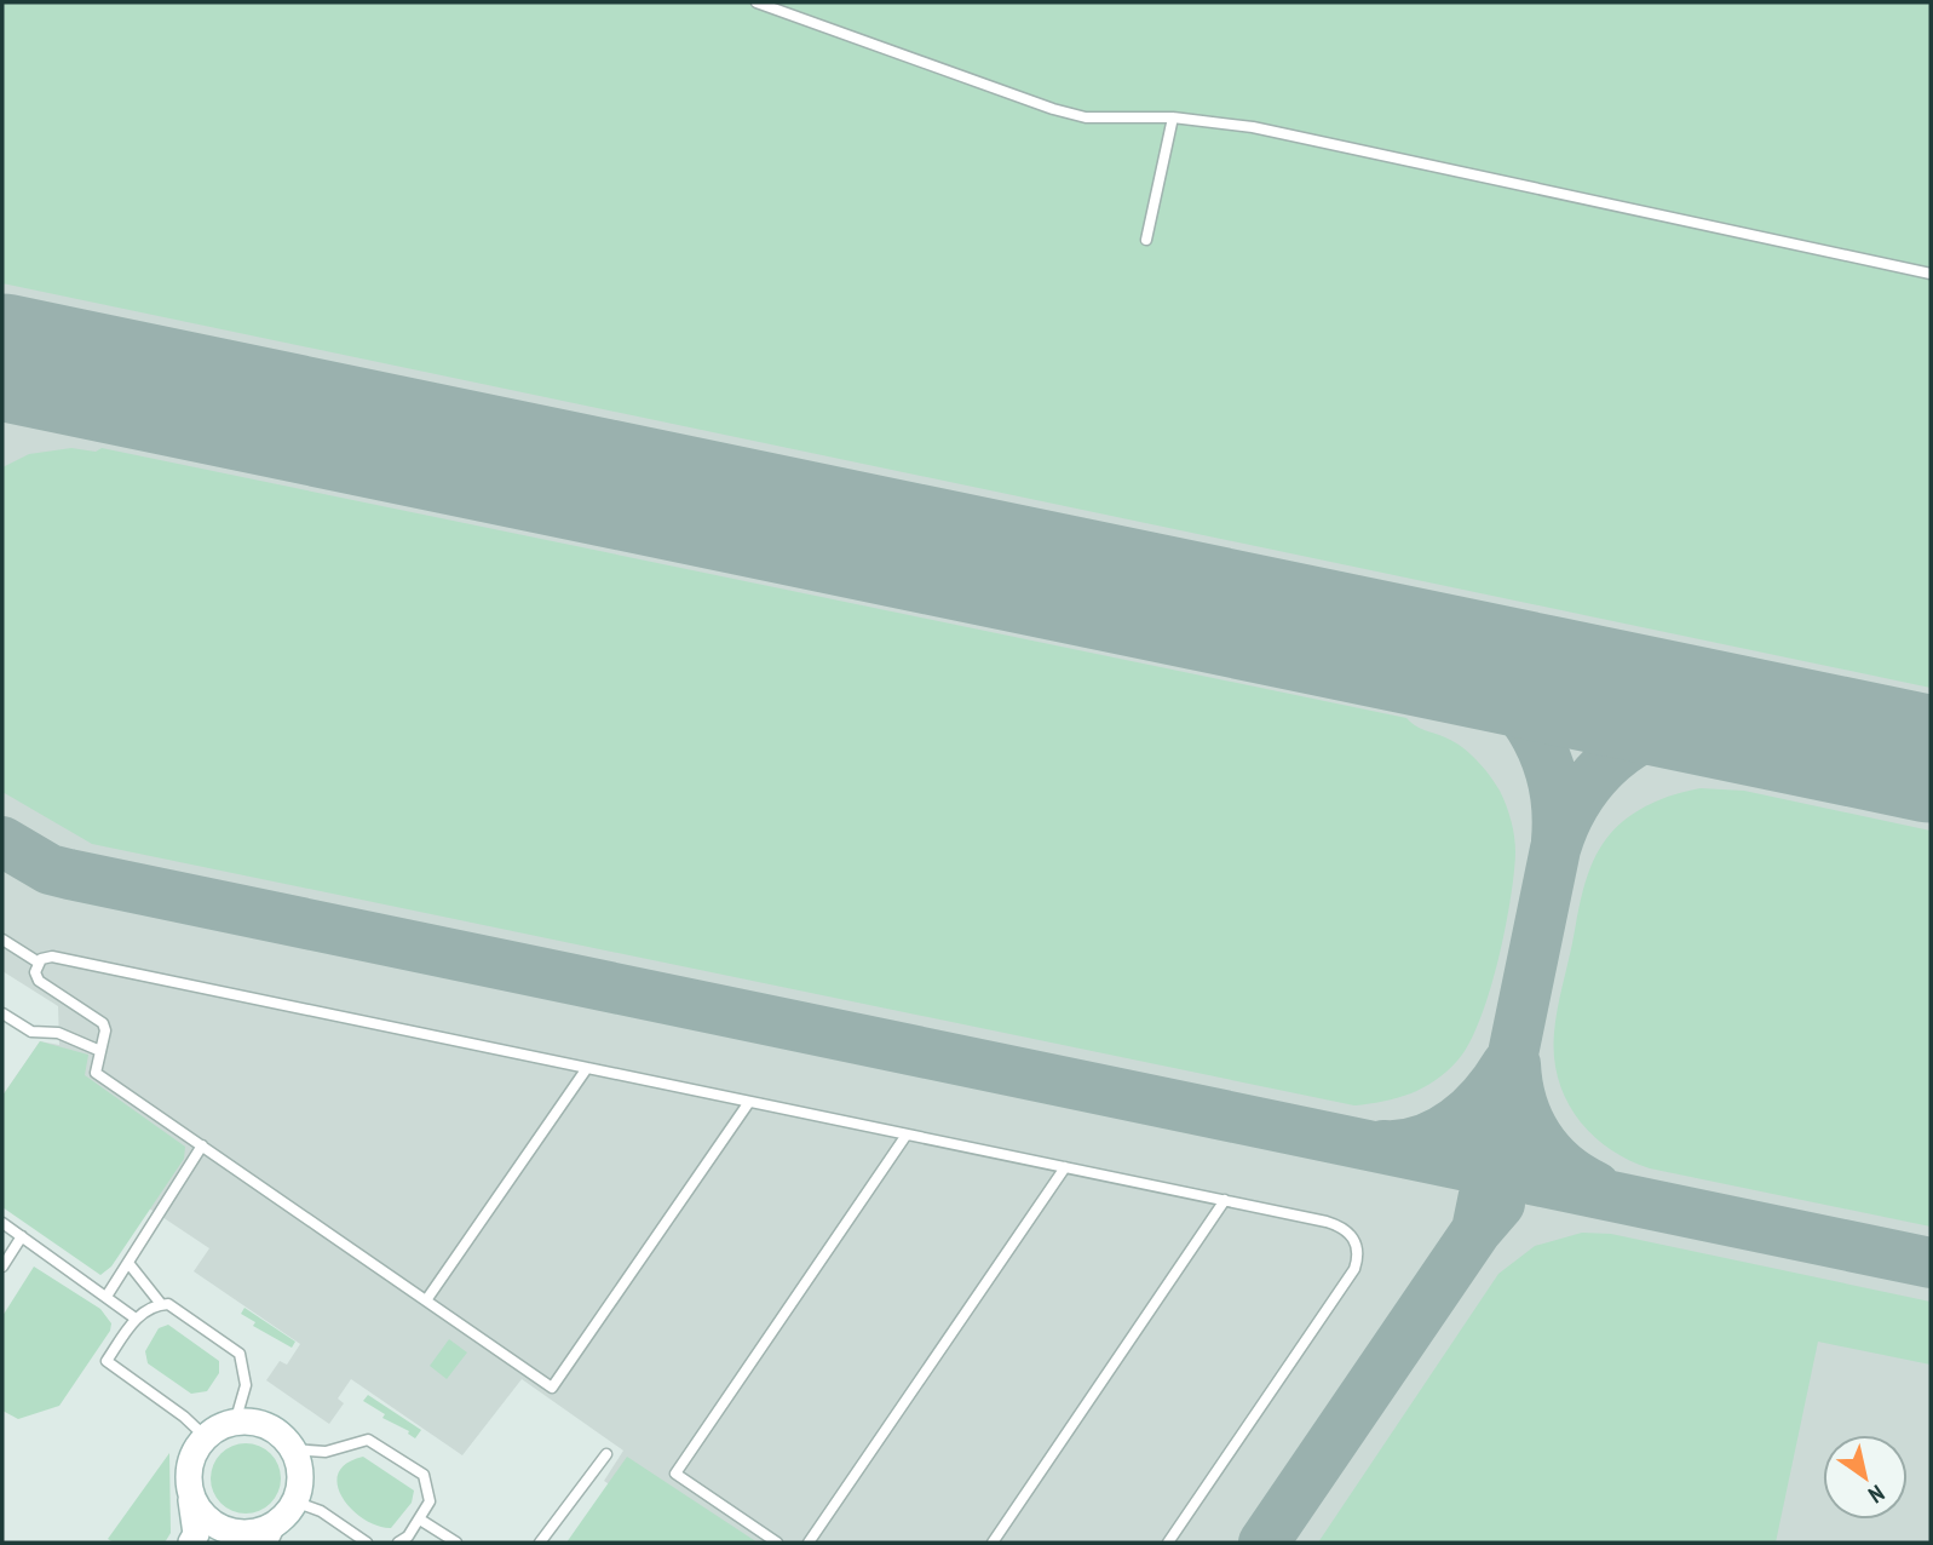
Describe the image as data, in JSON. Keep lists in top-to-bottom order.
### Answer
{
  "north": "bottom right"
}
